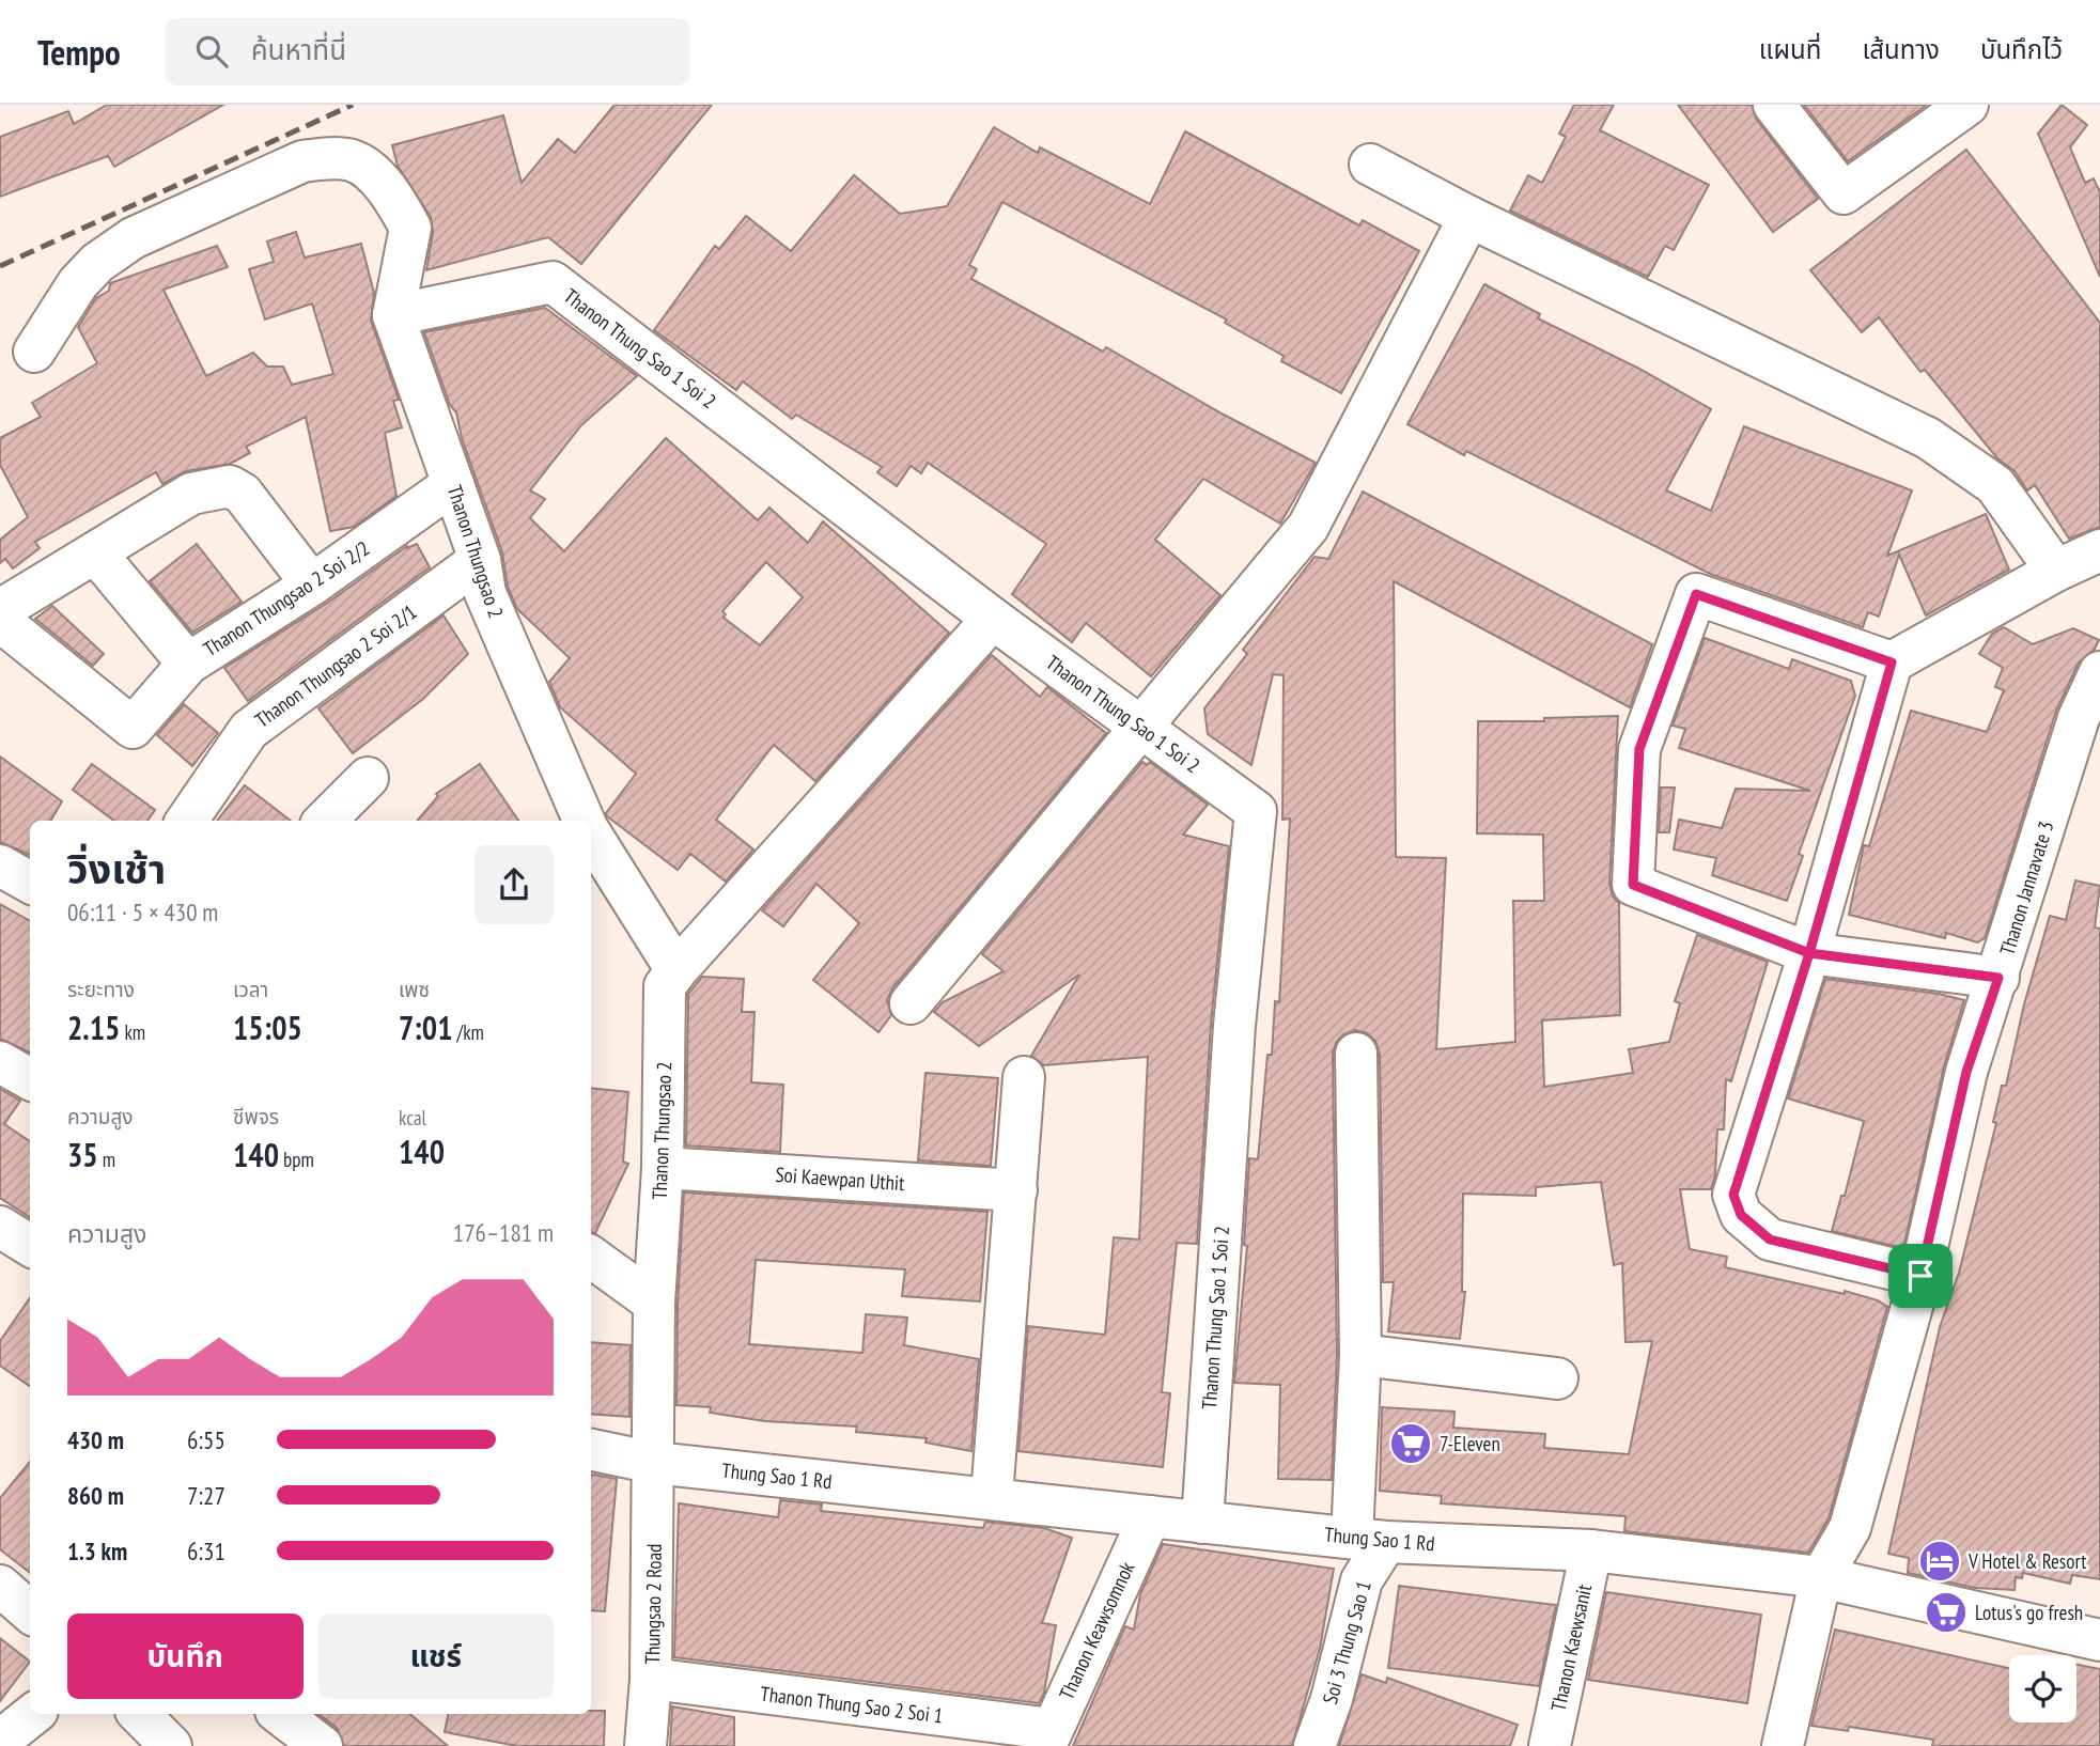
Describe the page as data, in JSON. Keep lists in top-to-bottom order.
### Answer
{
  "streets": {
    "street": [
      "Thanon Thung Sao 1 Soi 2",
      "Thanon Thungsao 2",
      "Thanon Thungsao 2 Soi 2/2",
      "Thanon Thungsao 2 Soi 2/1",
      "Thanon Jannavate 3",
      "Soi Kaewpan Uthit",
      "Thung Sao 1 Rd",
      "Thungsao 2 Road",
      "Thanon Keawsomnok",
      "Soi 3 Thung Sao 1",
      "Thanon Kaewsanit",
      "Thanon Thung Sao 2 Soi 1"
    ]
  },
  "crossings": [
    ["Thanon Thung Sao 1 Soi 2", "Thanon Thungsao 2"],
    ["Thanon Thung Sao 1 Soi 2", "Thung Sao 1 Rd"],
    ["Thanon Thungsao 2", "Thanon Thungsao 2 Soi 2/2"],
    ["Thanon Thungsao 2", "Thanon Thungsao 2 Soi 2/1"],
    ["Thanon Thungsao 2", "Soi Kaewpan Uthit"],
    ["Thanon Thungsao 2", "Thung Sao 1 Rd"],
    ["Thanon Thungsao 2", "Thungsao 2 Road"],
    ["Thanon Jannavate 3", "Thung Sao 1 Rd"],
    ["Thung Sao 1 Rd", "Thungsao 2 Road"],
    ["Thung Sao 1 Rd", "Thanon Keawsomnok"],
    ["Thung Sao 1 Rd", "Soi 3 Thung Sao 1"],
    ["Thung Sao 1 Rd", "Thanon Kaewsanit"],
    ["Thungsao 2 Road", "Thanon Thung Sao 2 Soi 1"],
    ["Thanon Keawsomnok", "Thanon Thung Sao 2 Soi 1"]
  ],
  "places": {
    "supermarket": ["7-Eleven", "Lotus's go fresh"],
    "hotel": ["V Hotel & Resort"]
  },
  "page": {
    "header": "Tempo",
    "search": "ค้นหาที่นี่",
    "nav": ["แผนที่", "เส้นทาง", "บันทึกไว้"],
    "heading": ["วิ่งเช้า", "06:11 · 5 × 430 m"],
    "stats": [
      ["ระยะทาง", "2.15 km"],
      ["เวลา", "15:05"],
      ["เพซ", "7:01 /km"],
      ["ความสูง", "35 m"],
      ["ชีพจร", "140 bpm"],
      ["kcal", "140"]
    ],
    "chart": ["ความสูง", "176–181 m"],
    "list": [
      {
        "name": "430 m",
        "note": "6:55"
      },
      {
        "name": "860 m",
        "note": "7:27"
      },
      {
        "name": "1.3 km",
        "note": "6:31"
      }
    ],
    "buttons": ["บันทึก", "แชร์"]
  }
}
